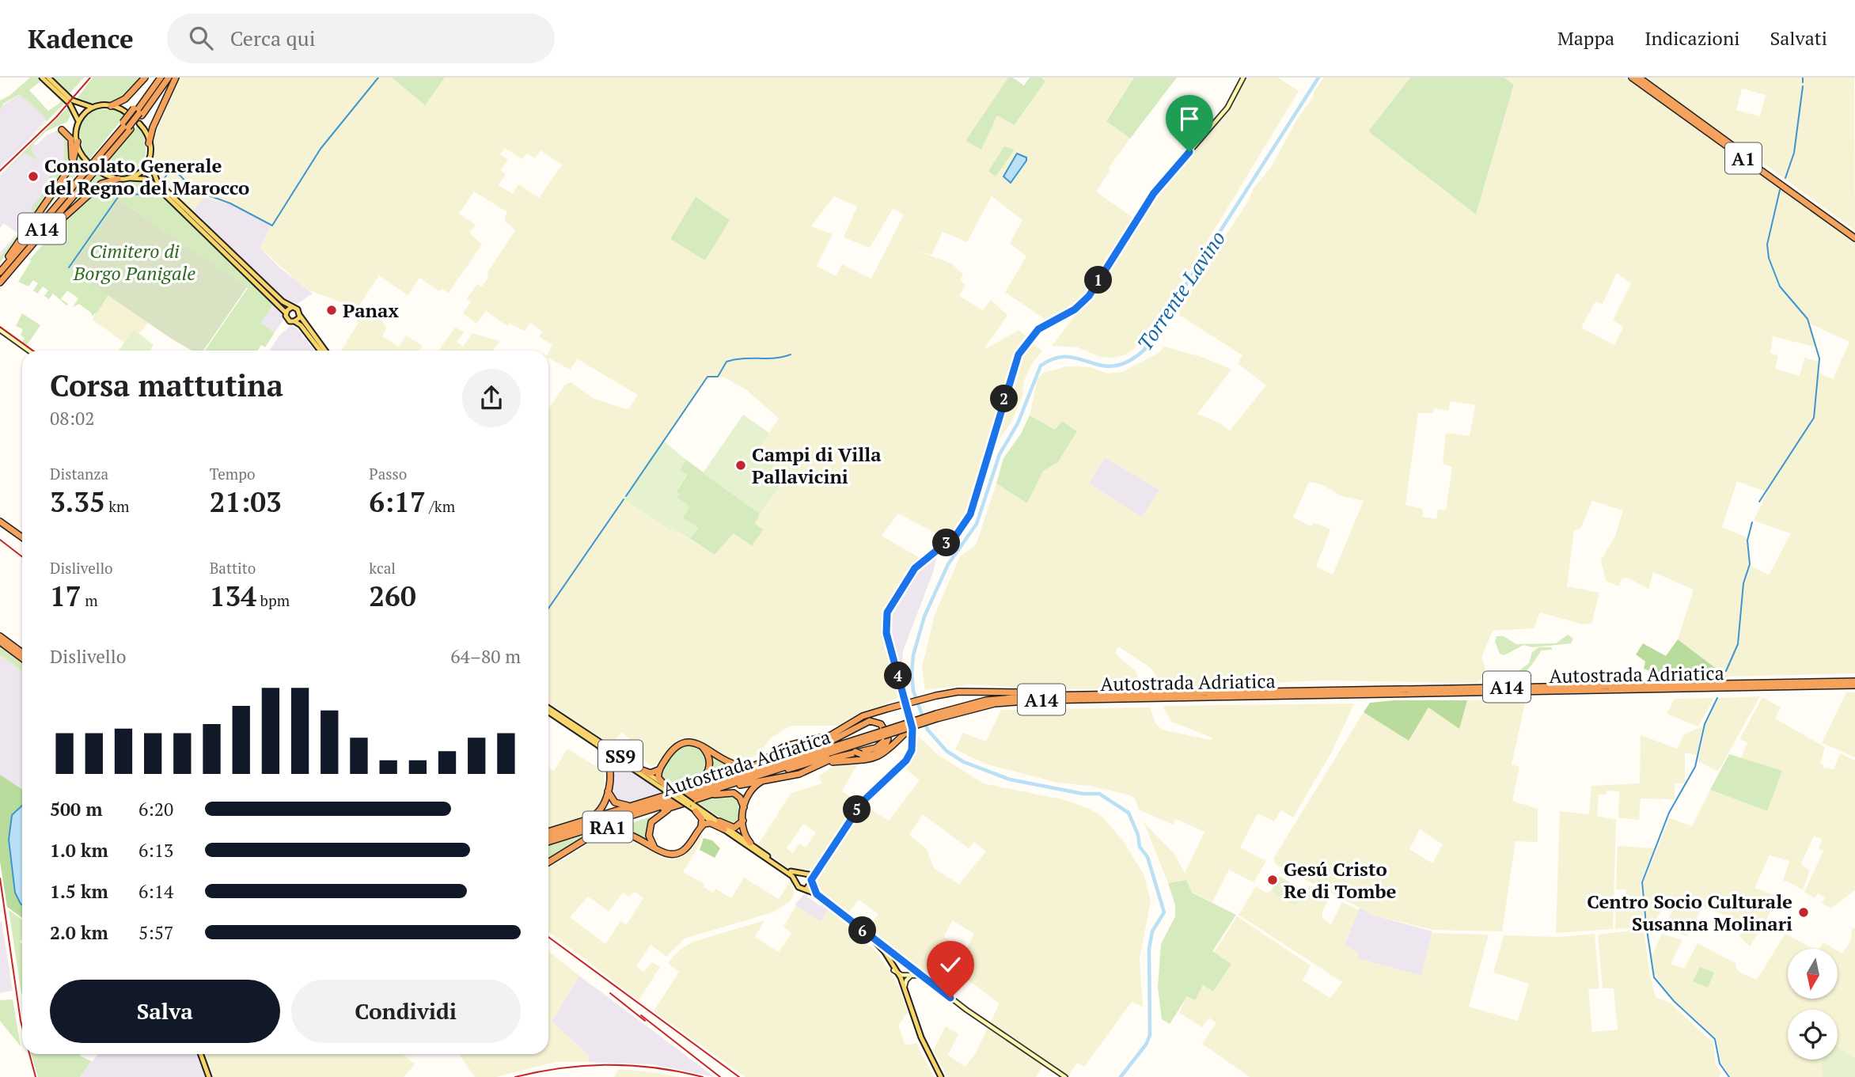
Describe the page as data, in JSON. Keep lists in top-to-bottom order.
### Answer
{
  "streets": {
    "highway": [
      "A1",
      "A14",
      "Autostrada Adriatica",
      "RA1"
    ],
    "main road": ["SS9"]
  },
  "crossings": [
    ["SS9", "RA1"]
  ],
  "water": ["Torrente Lavino"],
  "parks": ["Cimitero di Borgo Panigale"],
  "places": [
    "Consolato Generale del Regno del Marocco",
    "Panax",
    "Campi di Villa Pallavicini",
    "Gesú Cristo Re di Tombe",
    "Centro Socio Culturale Susanna Molinari"
  ],
  "north": "bottom",
  "page": {
    "header": "Kadence",
    "search": "Cerca qui",
    "nav": ["Mappa", "Indicazioni", "Salvati"],
    "pins": [
      "1",
      "2",
      "3",
      "4",
      "5",
      "6"
    ],
    "heading": ["Corsa mattutina", "08:02"],
    "stats": [
      ["Distanza", "3.35 km"],
      ["Tempo", "21:03"],
      ["Passo", "6:17 /km"],
      ["Dislivello", "17 m"],
      ["Battito", "134 bpm"],
      ["kcal", "260"]
    ],
    "chart": ["Dislivello", "64–80 m"],
    "list": [
      {
        "name": "500 m",
        "note": "6:20"
      },
      {
        "name": "1.0 km",
        "note": "6:13"
      },
      {
        "name": "1.5 km",
        "note": "6:14"
      },
      {
        "name": "2.0 km",
        "note": "5:57"
      }
    ],
    "buttons": ["Salva", "Condividi"]
  }
}
